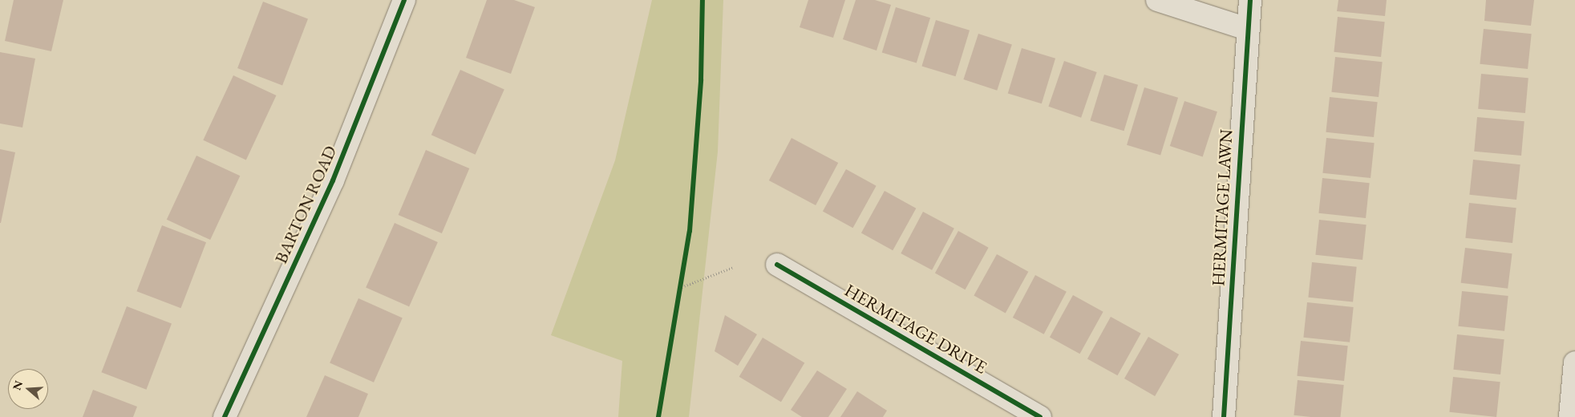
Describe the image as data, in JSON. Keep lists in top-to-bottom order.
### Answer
{
  "streets": {
    "street": ["BARTON ROAD", "HERMITAGE LAWN", "HERMITAGE DRIVE"]
  },
  "north": "left"
}
